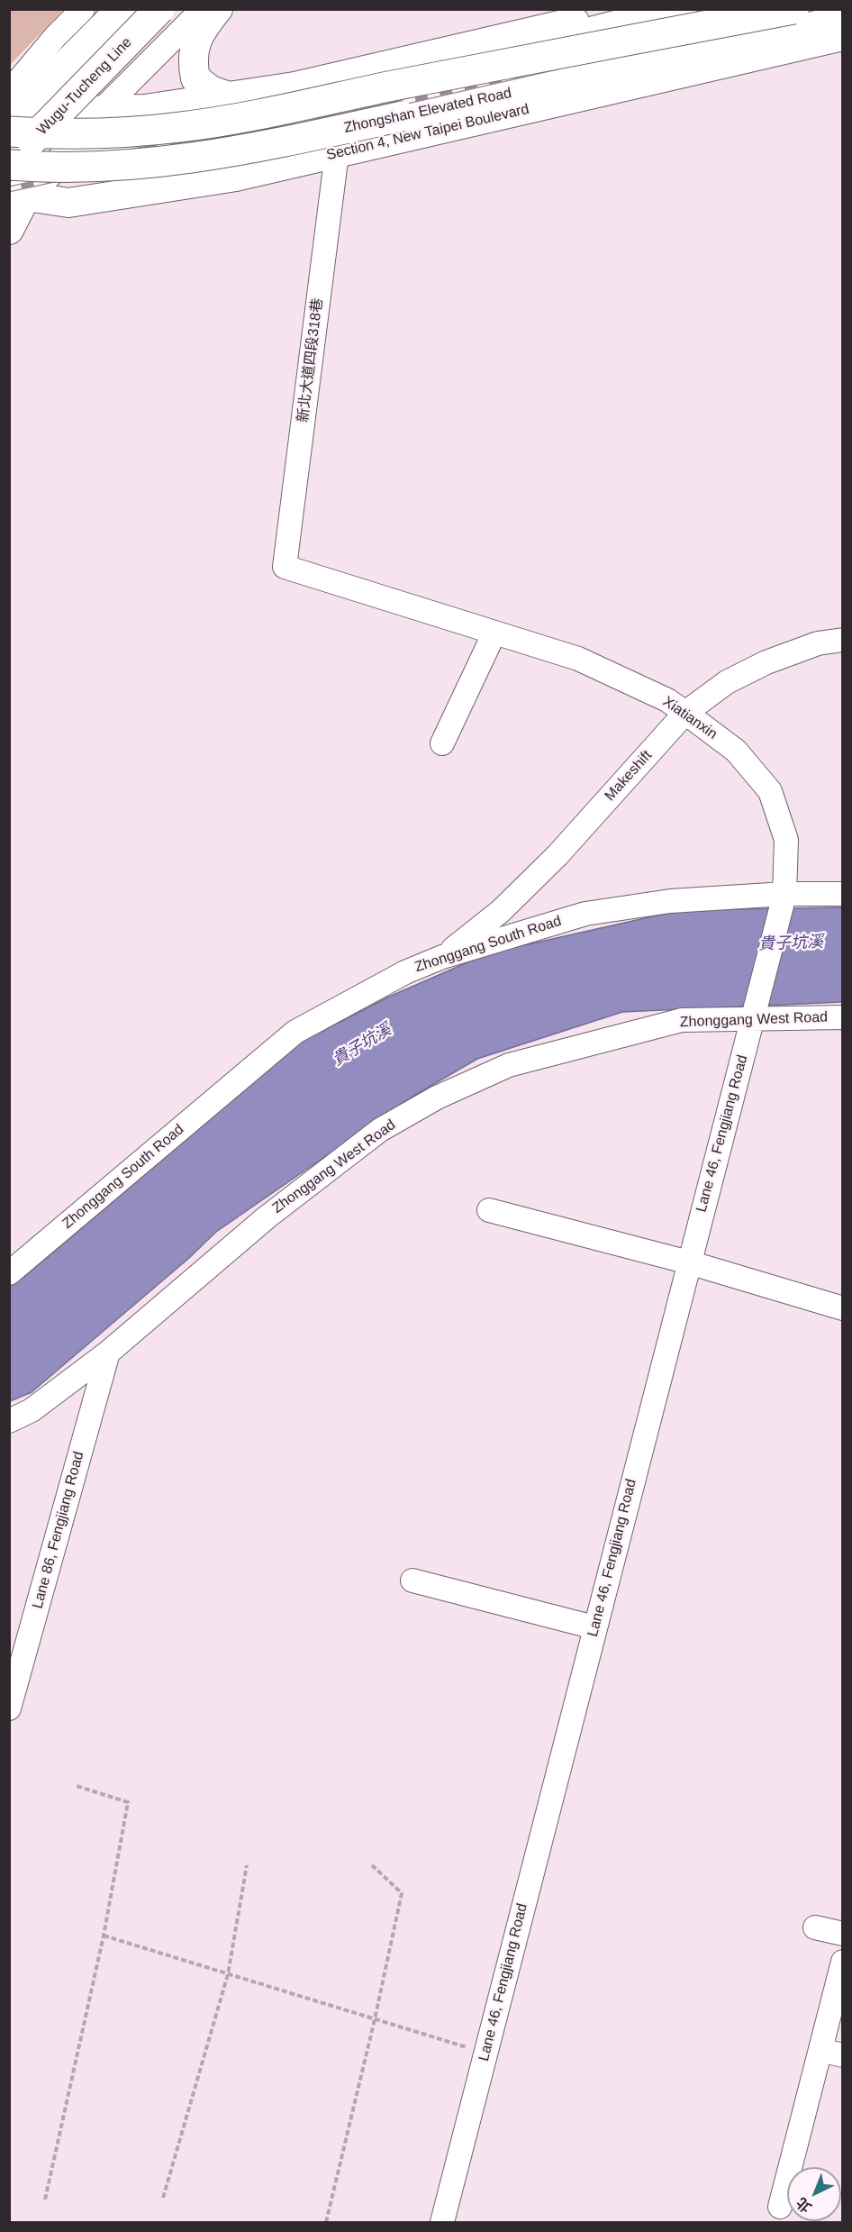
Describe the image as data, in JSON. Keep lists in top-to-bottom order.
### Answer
{
  "streets": {
    "highway": ["Wugu-Tucheng Line", "Zhongshan Elevated Road"],
    "main road": ["Section 4, New Taipei Boulevard"],
    "street": [
      "新北大道四段318巷",
      "Xiatianxin",
      "Makeshift",
      "Zhonggang South Road",
      "Zhonggang West Road",
      "Lane 46, Fengjiang Road",
      "Lane 86, Fengjiang Road"
    ]
  },
  "crossings": [
    ["Wugu-Tucheng Line", "Zhongshan Elevated Road"],
    ["Section 4, New Taipei Boulevard", "新北大道四段318巷"],
    ["新北大道四段318巷", "Xiatianxin"],
    ["Xiatianxin", "Makeshift"],
    ["Xiatianxin", "Zhonggang South Road"],
    ["Xiatianxin", "Lane 46, Fengjiang Road"],
    ["Makeshift", "Zhonggang South Road"],
    ["Zhonggang South Road", "Lane 46, Fengjiang Road"],
    ["Zhonggang West Road", "Lane 46, Fengjiang Road"],
    ["Zhonggang West Road", "Lane 86, Fengjiang Road"]
  ],
  "water": ["貴子坑溪"],
  "north": "bottom left"
}
